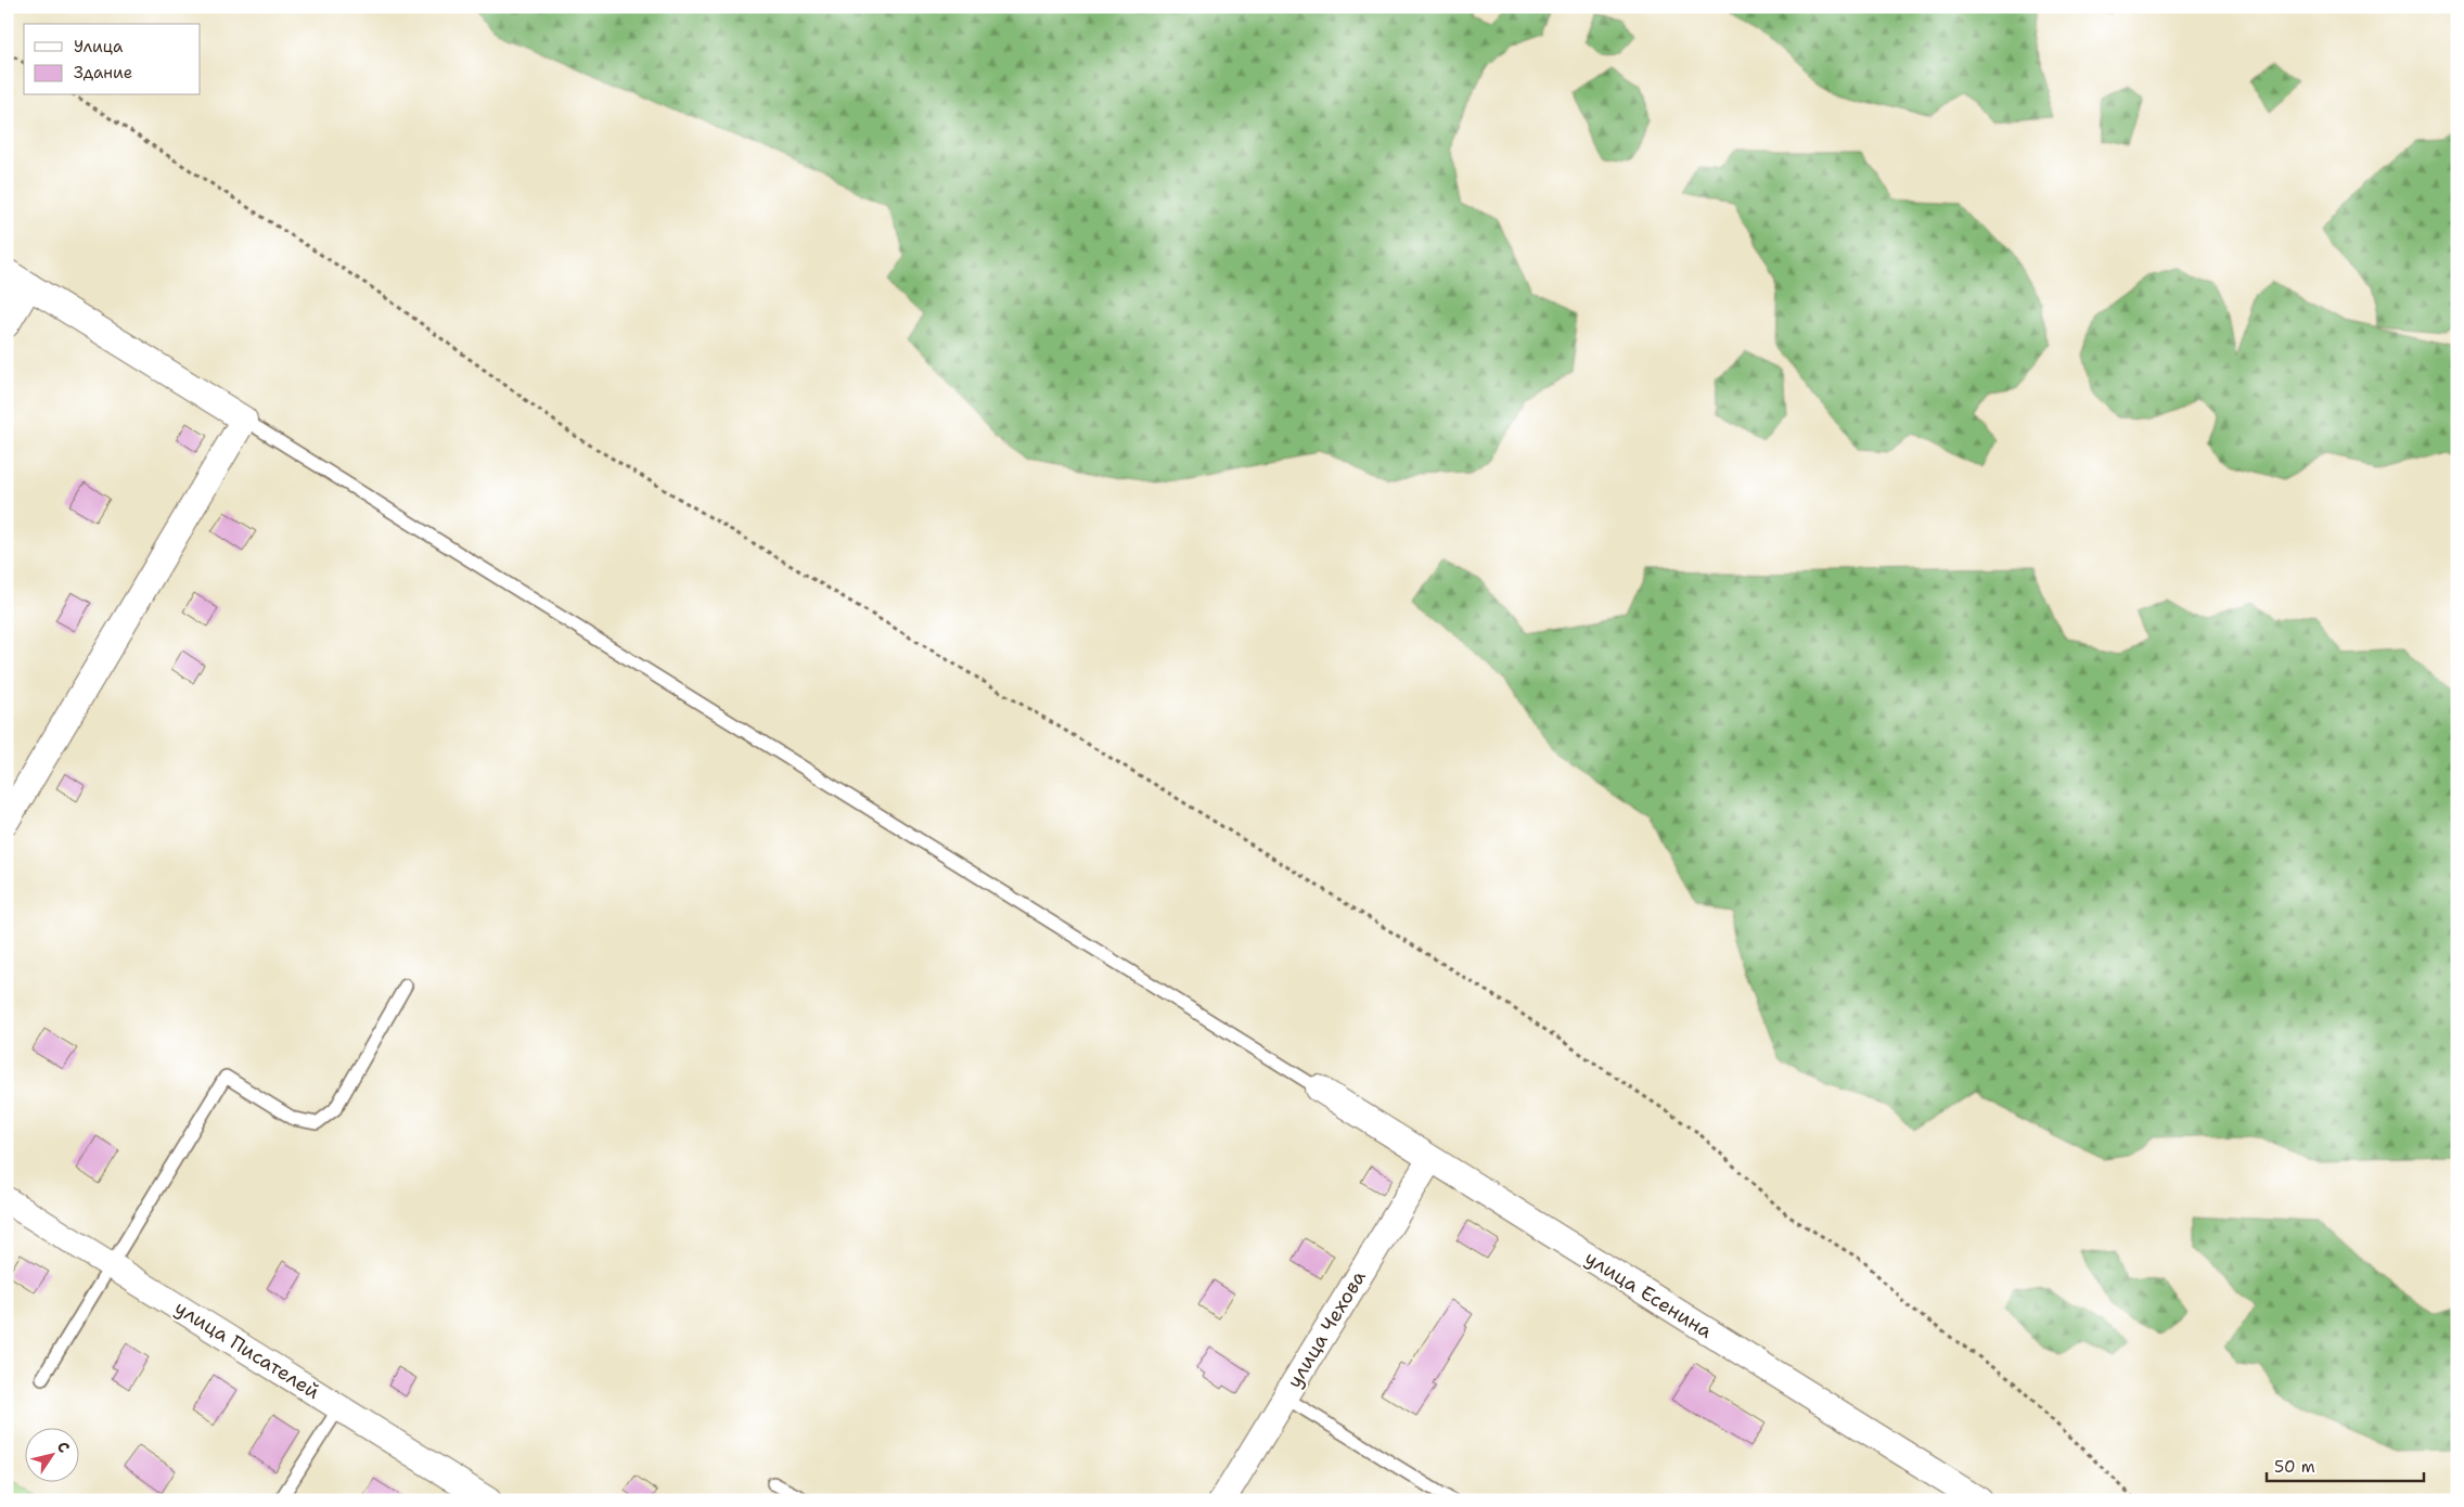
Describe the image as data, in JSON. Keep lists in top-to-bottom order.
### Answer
{
  "streets": {
    "street": ["улица Есенина", "улица Чехова", "улица Писателей"]
  },
  "crossings": [
    ["улица Есенина", "улица Чехова"]
  ],
  "legend": ["Улица", "Здание"],
  "scale_bar": "50 m",
  "north": "top right"
}
